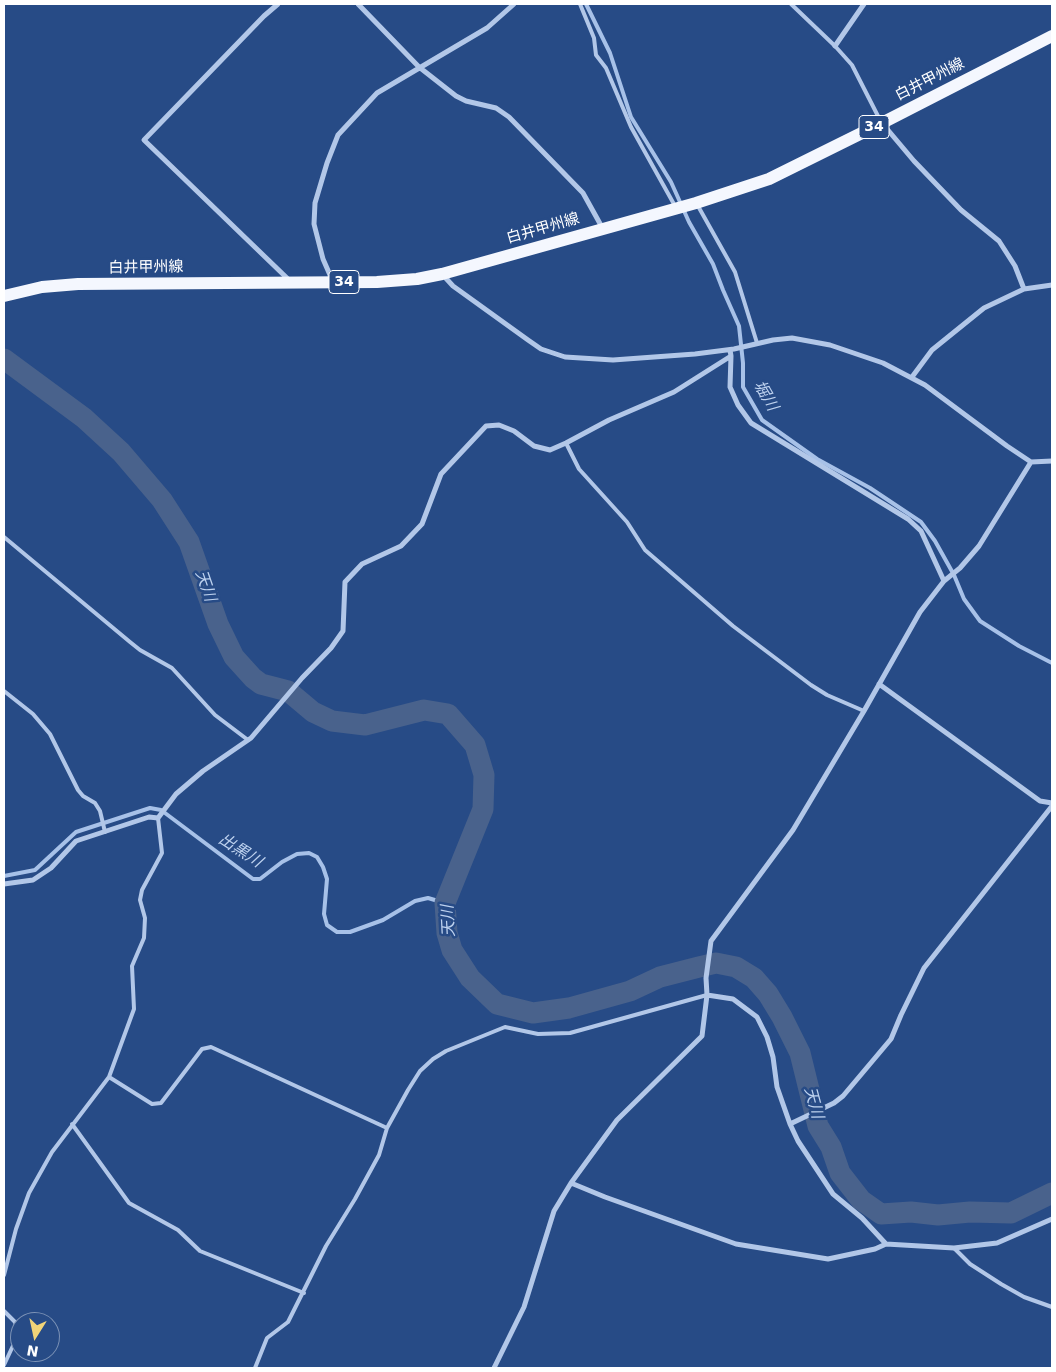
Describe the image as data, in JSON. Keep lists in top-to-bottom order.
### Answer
{
  "streets": {
    "main road": ["白井甲州線", "34"]
  },
  "water": ["堀川", "天川", "出黒川"],
  "north": "bottom"
}
